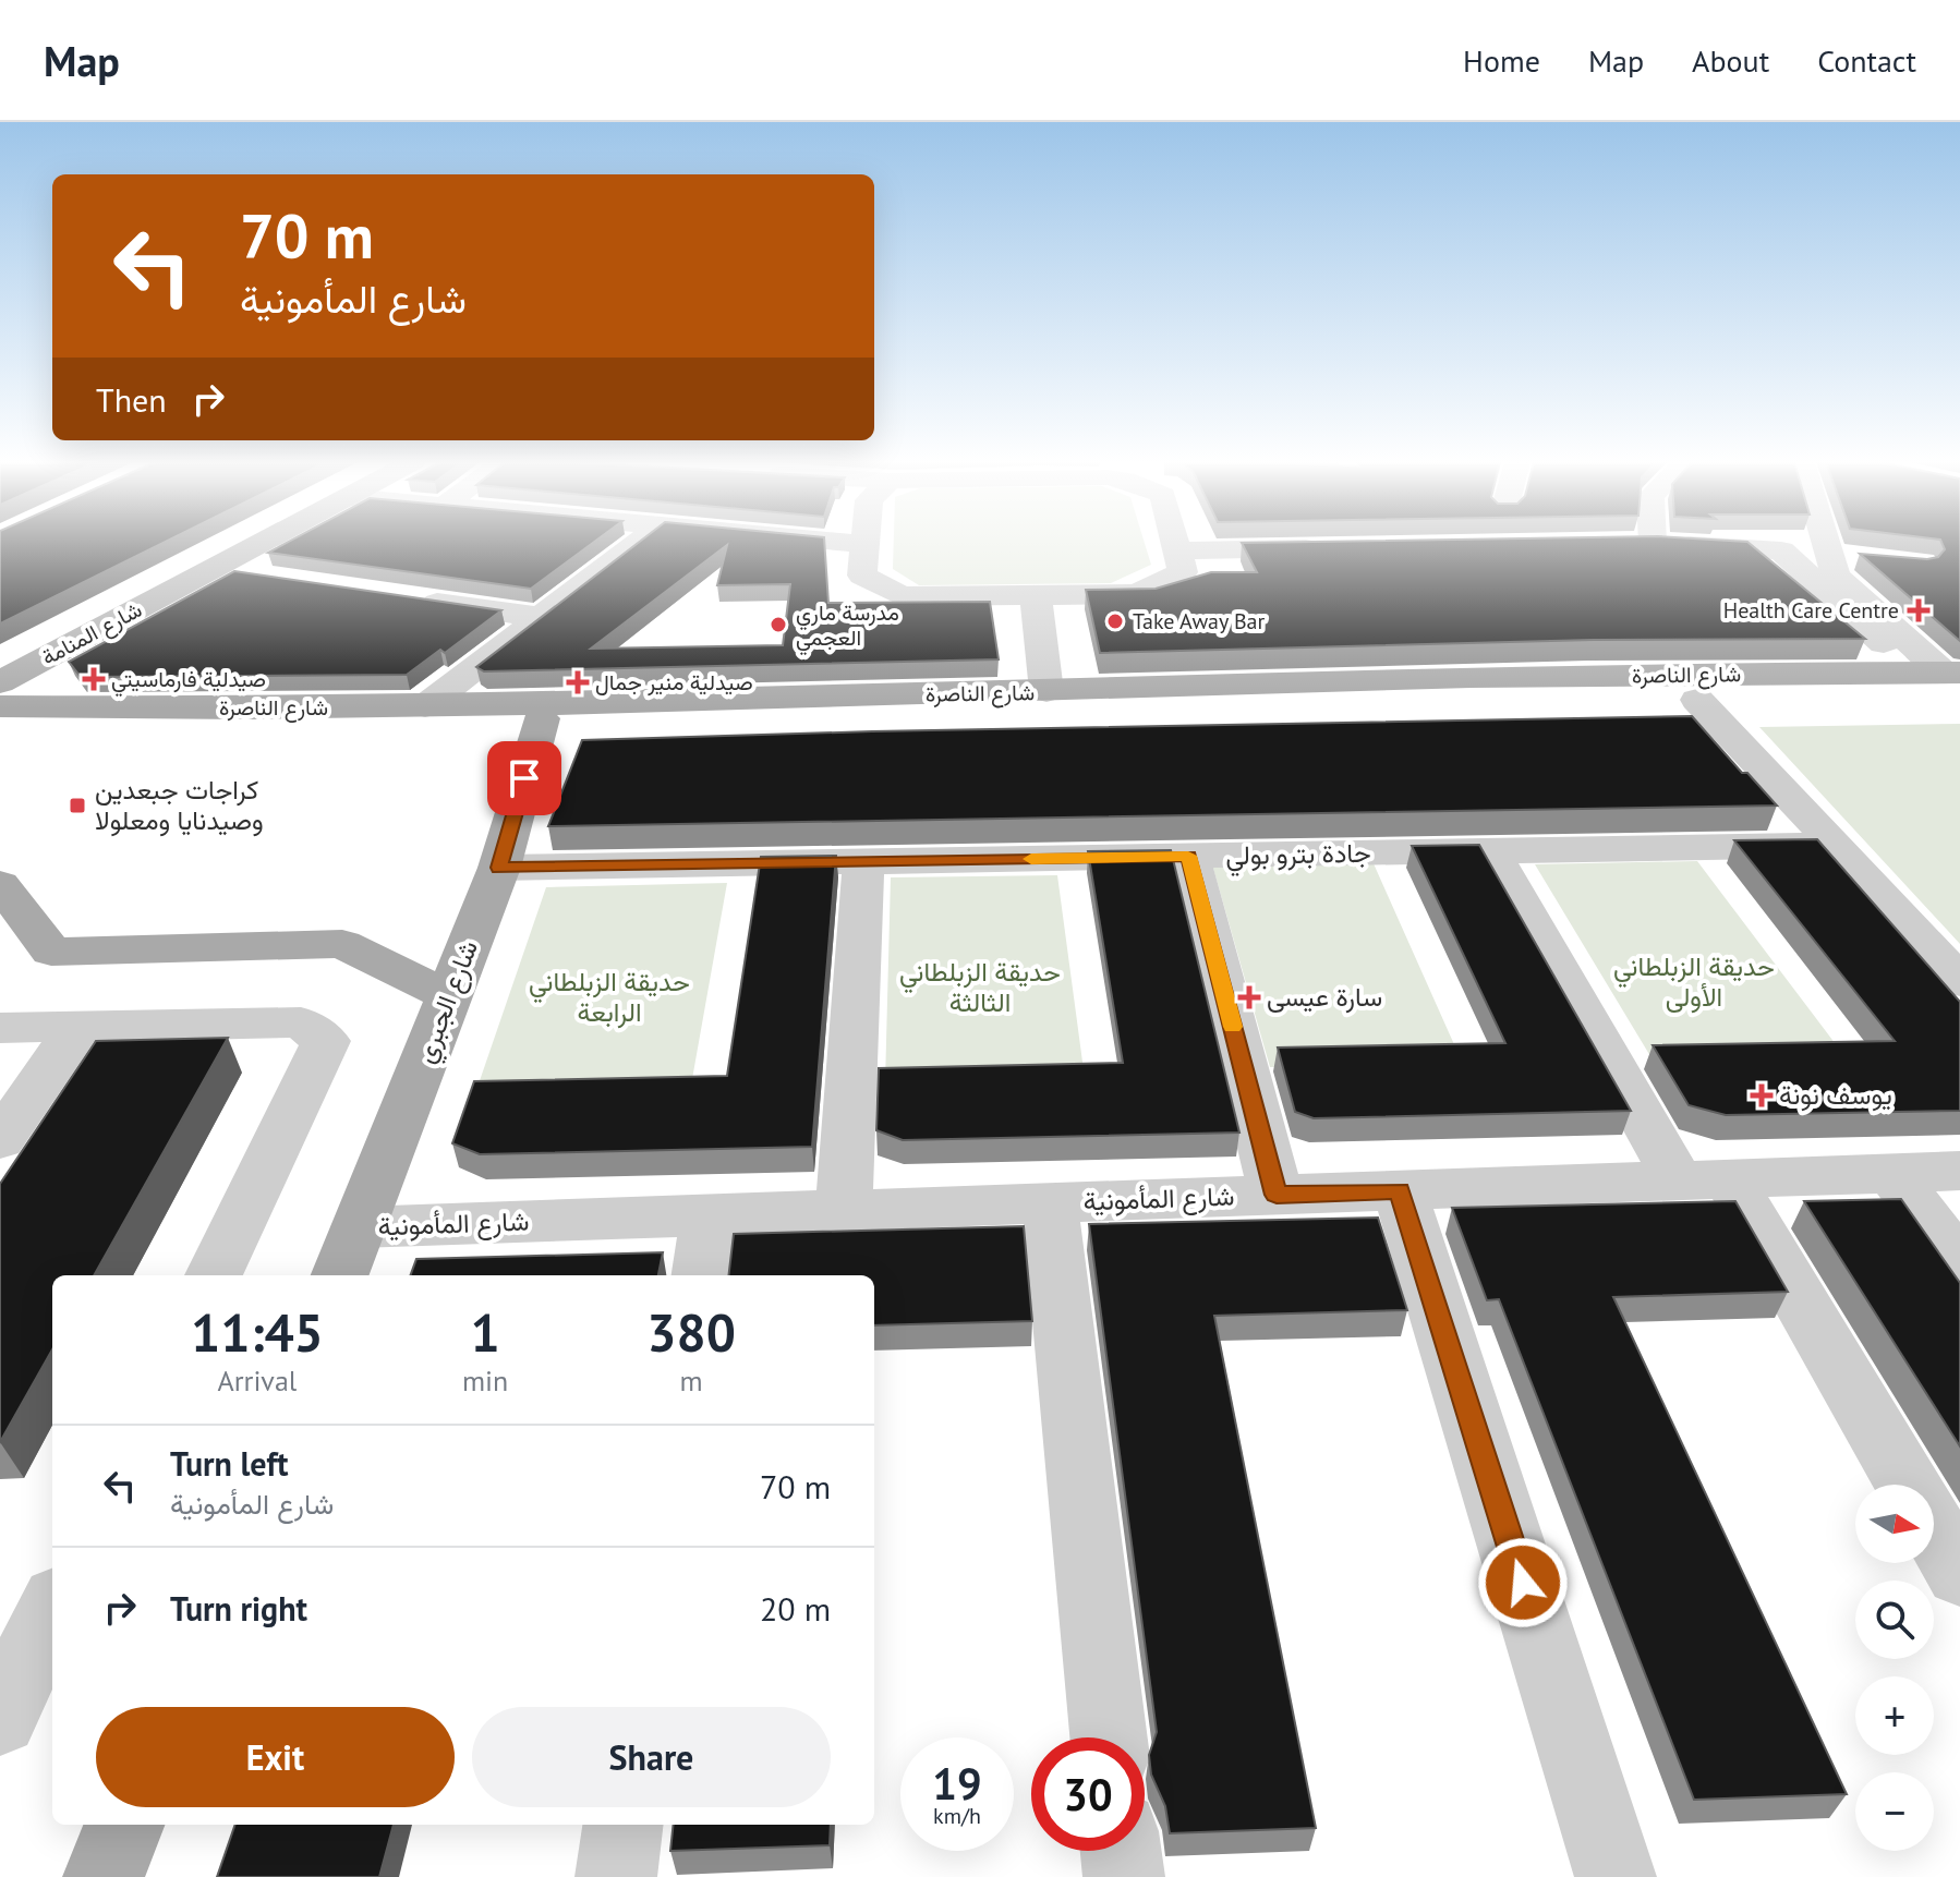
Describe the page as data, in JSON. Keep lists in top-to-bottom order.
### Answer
{
  "streets": {
    "main road": ["شارع المنامة", "شارع الناصرة", "شارع الجبري"],
    "street": ["جادة بترو بولي", "شارع المأمونية"]
  },
  "crossings": [
    ["شارع الناصرة", "شارع الجبري"],
    ["جادة بترو بولي", "شارع الجبري"],
    ["شارع الجبري", "شارع المأمونية"]
  ],
  "parks": ["حديقة الزبلطاني الأولى", "حديقة الزبلطاني الثالثة", "حديقة الزبلطاني الرابعة"],
  "places": {
    "health": [
      "Health Care Centre",
      "صيدلية فارماسيتي",
      "صيدلية منير جمال",
      "سارة عيسى",
      "يوسف نونة"
    ],
    "other": ["Take Away Bar", "مدرسة ماري العجمي"],
    "transit": ["كراجات جبعدين وصيدنايا ومعلولا"]
  },
  "north": "right",
  "page": {
    "header": "Map",
    "nav": [
      "Home",
      "Map",
      "About",
      "Contact"
    ],
    "turn": ["70 m", "شارع المأمونية"],
    "then": "Then",
    "eta": [
      "11:45",
      "Arrival",
      "1",
      "min",
      "380",
      "m"
    ],
    "list": [
      {
        "name": "Turn left",
        "note": "شارع المأمونية",
        "value": "70 m"
      },
      {
        "name": "Turn right",
        "value": "20 m"
      }
    ],
    "map_buttons": ["+", "−"],
    "buttons": ["Exit", "Share"],
    "speed": "19 km/h",
    "limit": "30"
  }
}
